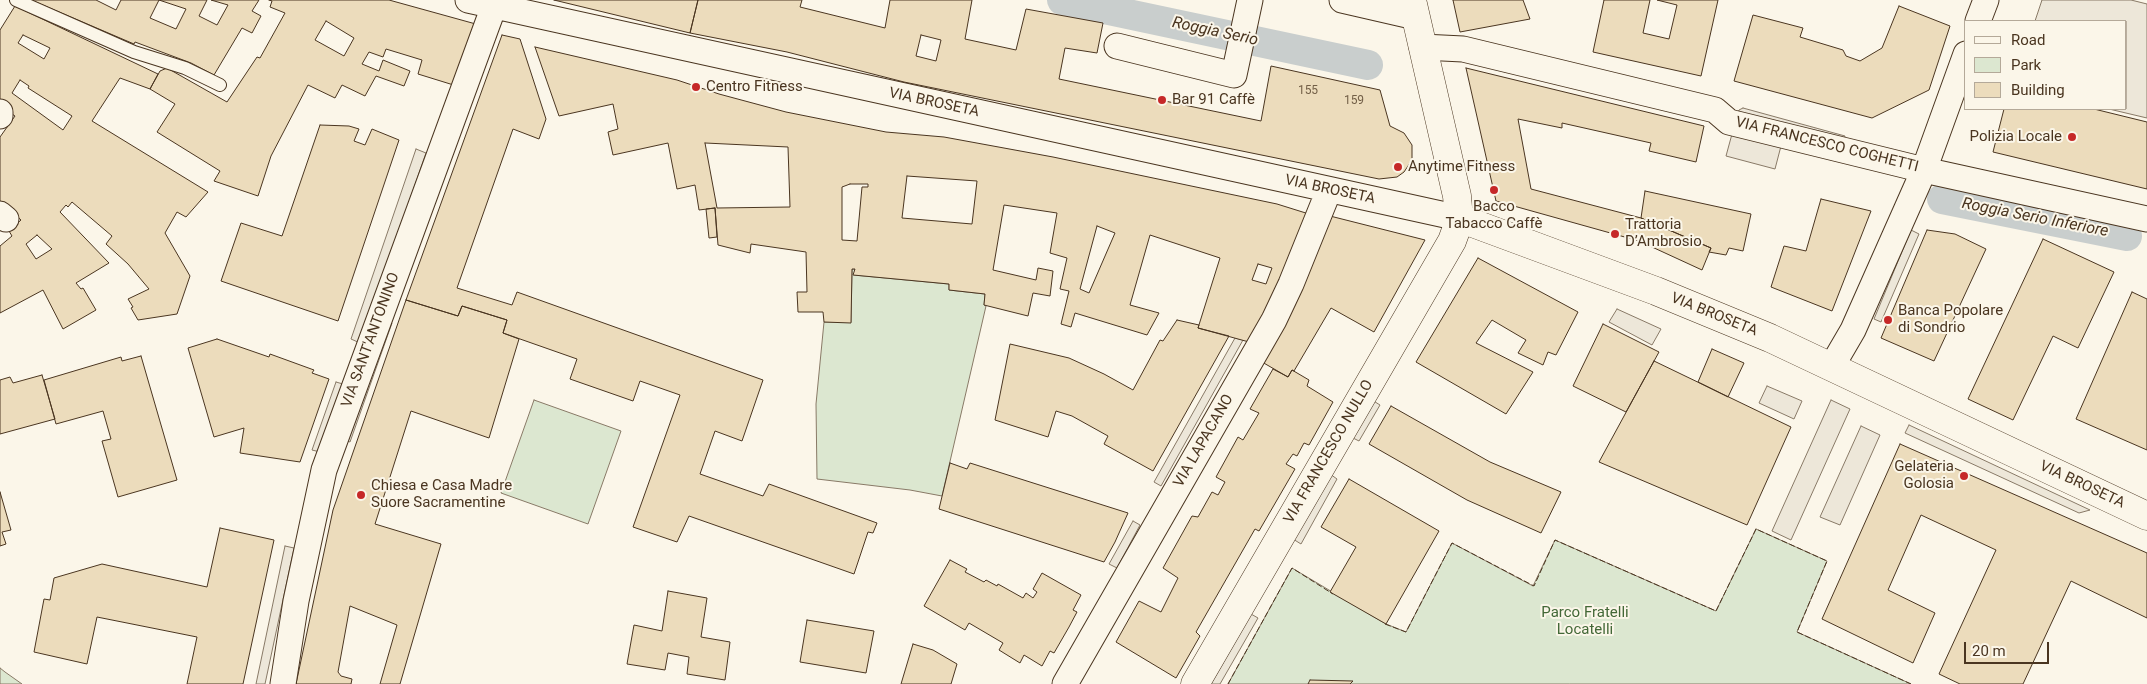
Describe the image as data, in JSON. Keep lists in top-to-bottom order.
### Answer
{
  "streets": {
    "street": [
      "VIA BROSETA",
      "VIA FRANCESCO COGHETTI",
      "VIA SANT'ANTONINO",
      "VIA LAPACANO",
      "VIA FRANCESCO NULLO"
    ]
  },
  "crossings": [
    ["VIA BROSETA", "VIA SANT'ANTONINO"],
    ["VIA BROSETA", "VIA LAPACANO"],
    ["VIA BROSETA", "VIA FRANCESCO NULLO"]
  ],
  "water": ["Roggia Serio", "Roggia Serio Inferiore"],
  "parks": ["Parco Fratelli Locatelli"],
  "places": [
    "Centro Fitness",
    "Bar 91 Caffè",
    "Polizia Locale",
    "Anytime Fitness",
    "Bacco Tabacco Caffè",
    "Trattoria D’Ambrosio",
    "Banca Popolare di Sondrio",
    "Gelateria Golosia",
    "Chiesa e Casa Madre Suore Sacramentine"
  ],
  "house_numbers": ["155", "159"],
  "legend": ["Road", "Park", "Building"],
  "scale_bar": "20 m"
}
